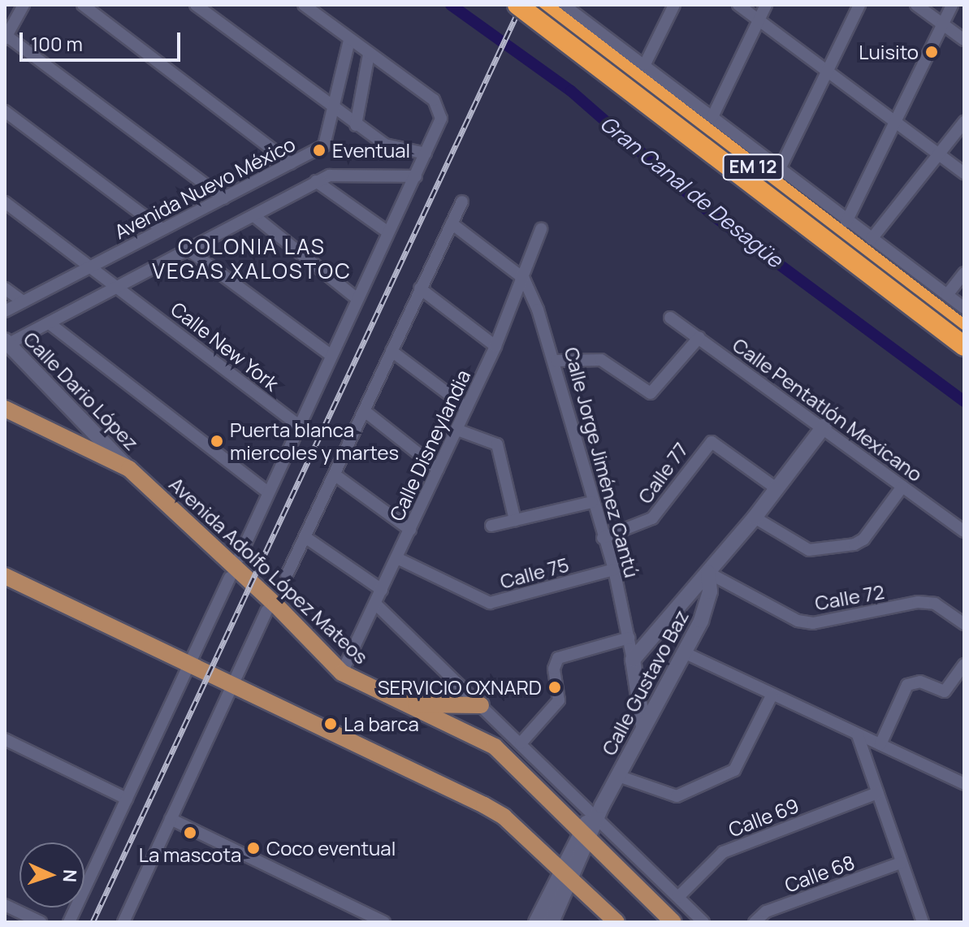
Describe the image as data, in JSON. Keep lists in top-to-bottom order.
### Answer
{
  "streets": {
    "highway": ["EM 12"],
    "main road": ["Avenida Adolfo López Mateos"],
    "street": [
      "Avenida Nuevo México",
      "Calle New York",
      "Calle Dario López",
      "Calle Pentatlón Mexicano",
      "Calle Disneylandia",
      "Calle Jorge Jiménez Cantú",
      "Calle 77",
      "Calle 75",
      "Calle 72",
      "Calle Gustavo Baz",
      "Calle 69",
      "Calle 68"
    ]
  },
  "crossings": [
    ["Avenida Nuevo México", "Calle New York"],
    ["Calle Dario López", "Avenida Adolfo López Mateos"],
    ["Calle Pentatlón Mexicano", "Calle Gustavo Baz"],
    ["Calle Disneylandia", "Calle Jorge Jiménez Cantú"],
    ["Calle Disneylandia", "Avenida Adolfo López Mateos"],
    ["Calle Disneylandia", "Calle 75"],
    ["Calle Jorge Jiménez Cantú", "Calle 77"],
    ["Calle Jorge Jiménez Cantú", "Calle 75"],
    ["Calle Jorge Jiménez Cantú", "Calle Gustavo Baz"],
    ["Calle 77", "Calle Gustavo Baz"],
    ["Avenida Adolfo López Mateos", "Calle Gustavo Baz"],
    ["Calle 72", "Calle Gustavo Baz"]
  ],
  "districts": ["COLONIA LAS VEGAS XALOSTOC"],
  "water": ["Gran Canal de Desagüe"],
  "places": [
    "Luisito",
    "Eventual",
    "Puerta blanca miercoles y martes",
    "SERVICIO OXNARD",
    "La barca",
    "La mascota",
    "Coco eventual"
  ],
  "scale_bar": "100 m",
  "north": "right"
}
